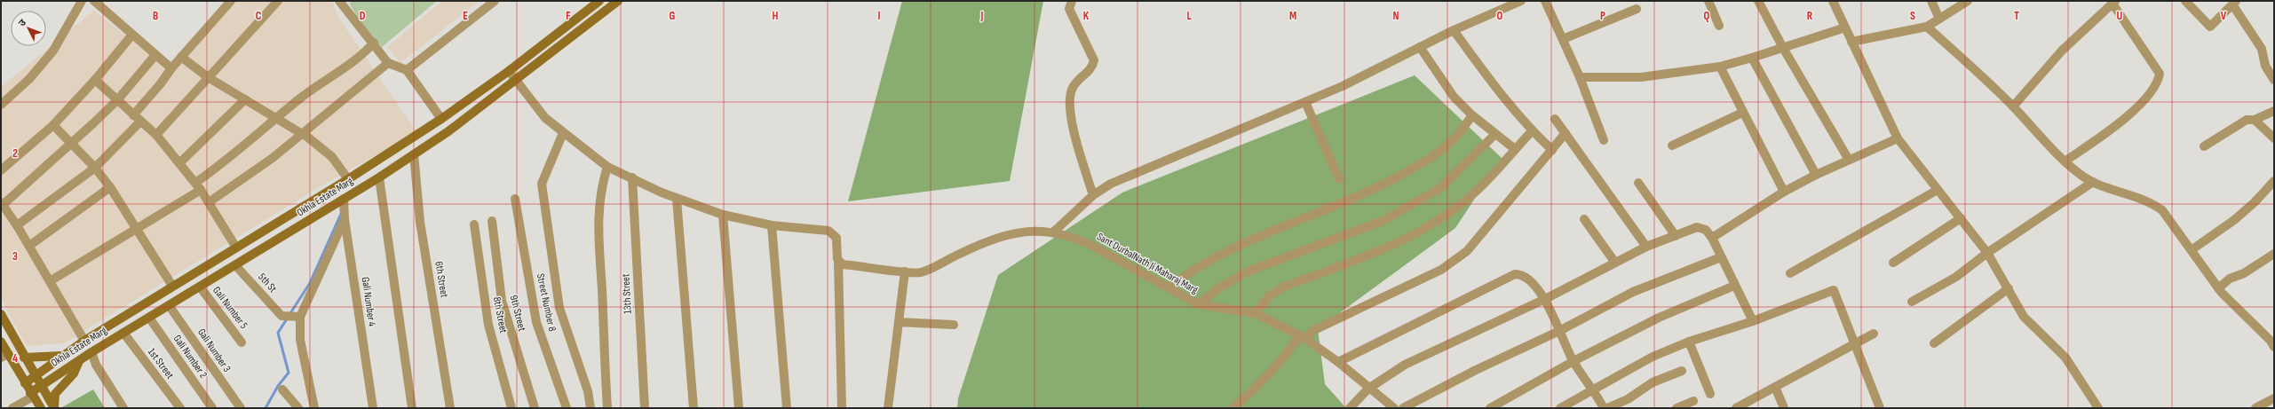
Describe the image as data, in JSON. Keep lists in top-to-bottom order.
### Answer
{
  "streets": {
    "main road": ["Okhla Estate Marg"],
    "street": [
      "Sant DurbalNath Ji Maharaj Marg",
      "6th Street",
      "5th St",
      "13th Street",
      "Gali Number 4",
      "Street Number 8",
      "Gali Number 5",
      "9th Street",
      "8th Street",
      "Gali Number 3",
      "Gali Number 2",
      "1st Street"
    ]
  },
  "crossings": [
    ["Okhla Estate Marg", "6th Street"],
    ["Okhla Estate Marg", "5th St"],
    ["Okhla Estate Marg", "Gali Number 4"],
    ["Okhla Estate Marg", "Gali Number 5"],
    ["Okhla Estate Marg", "Gali Number 3"],
    ["Okhla Estate Marg", "Gali Number 2"],
    ["Okhla Estate Marg", "1st Street"]
  ],
  "north": "top left",
  "grid": {
    "columns": [
      "B",
      "C",
      "D",
      "E",
      "F",
      "G",
      "H",
      "I",
      "J",
      "K",
      "L",
      "M",
      "N",
      "O",
      "P",
      "Q",
      "R",
      "S",
      "T",
      "U",
      "V"
    ],
    "rows": ["2", "3", "4"]
  }
}
